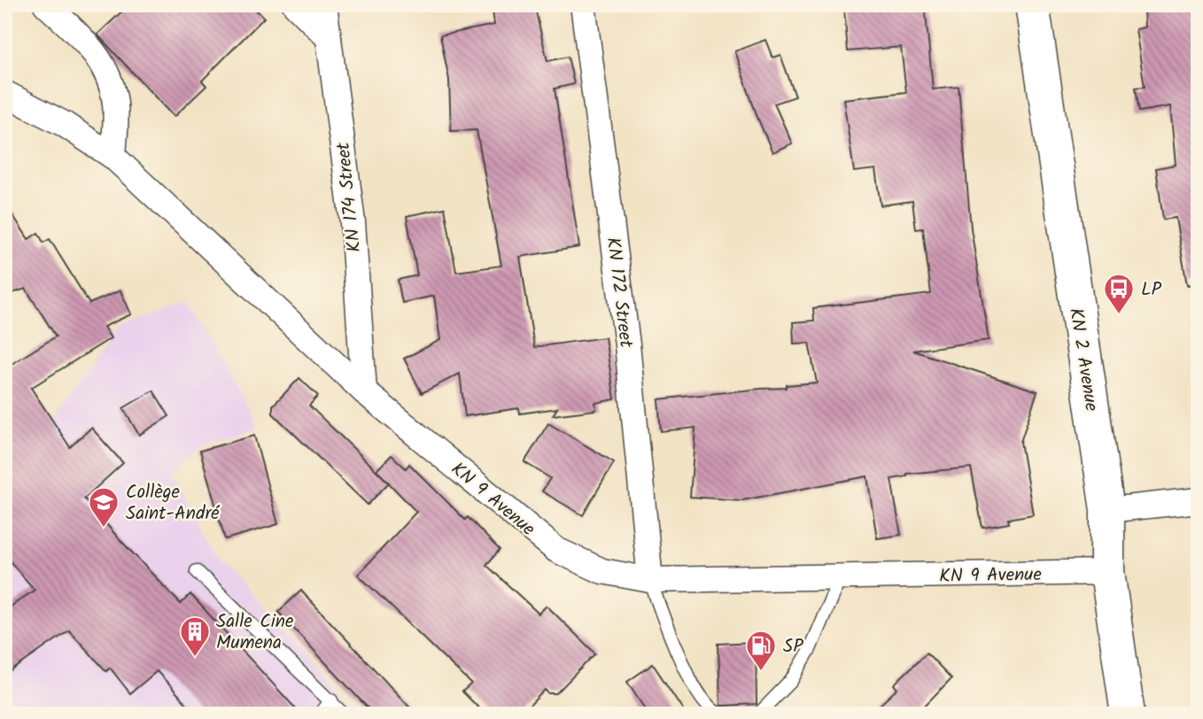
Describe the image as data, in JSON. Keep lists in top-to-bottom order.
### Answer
{
  "streets": {
    "main road": ["KN 2 Avenue"],
    "street": ["KN 174 Street", "KN 172 Street", "KN 9 Avenue"]
  },
  "crossings": [
    ["KN 174 Street", "KN 9 Avenue"],
    ["KN 172 Street", "KN 9 Avenue"],
    ["KN 2 Avenue", "KN 9 Avenue"]
  ],
  "places": {
    "bus stop": ["LP"],
    "school or university": ["Collège Saint-André"],
    "building": ["Salle Cine Mumena"],
    "fuel station": ["SP"]
  }
}
